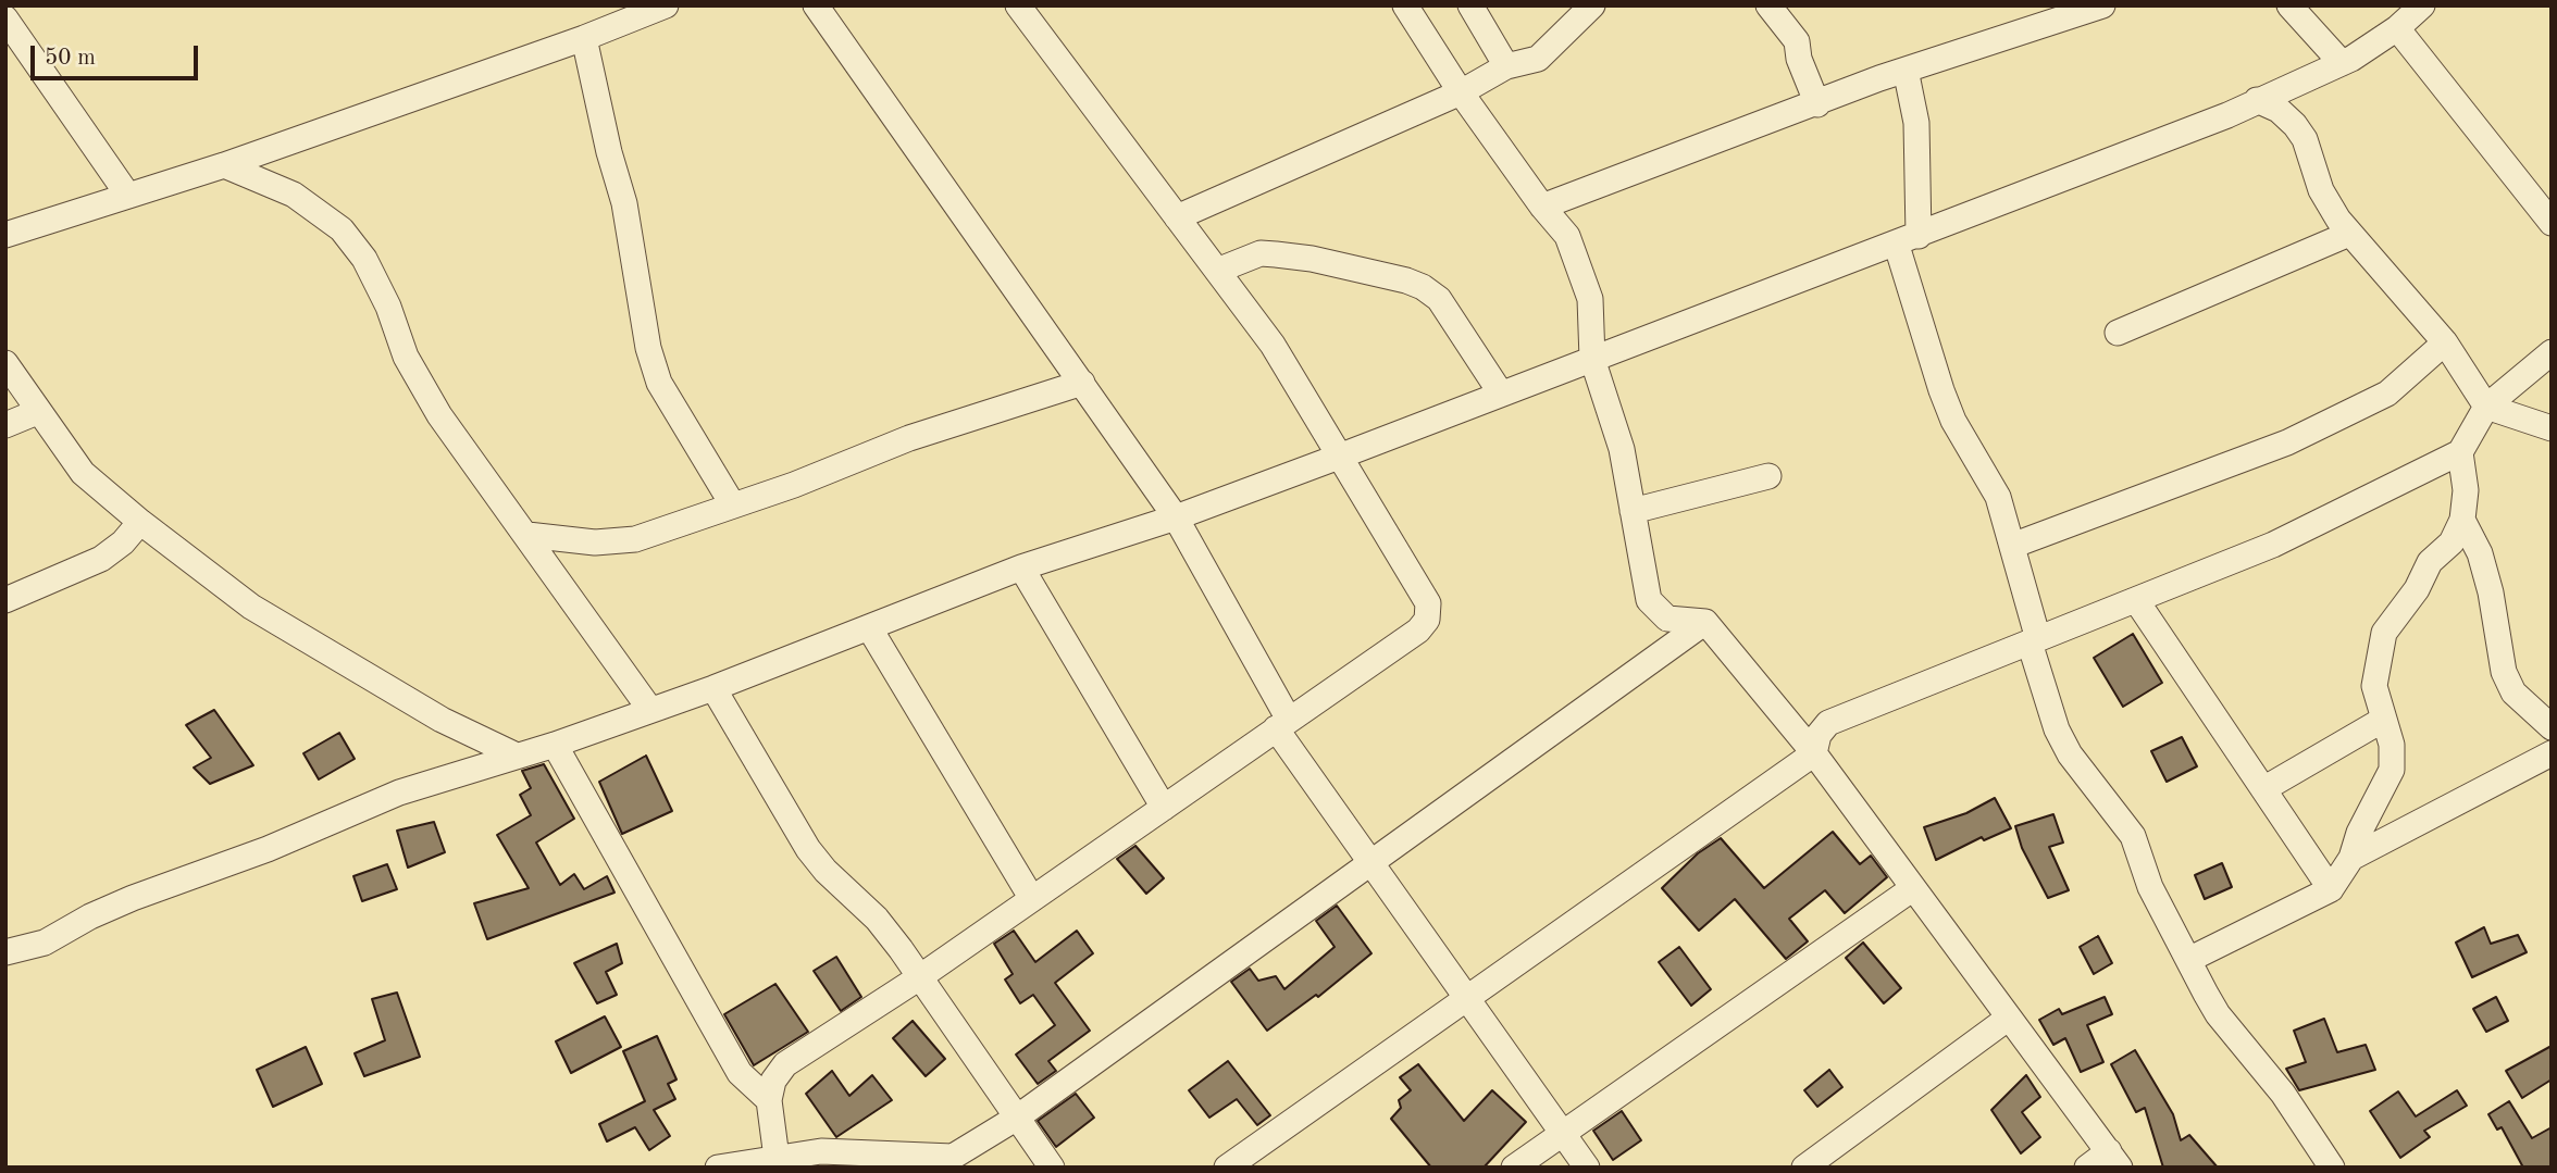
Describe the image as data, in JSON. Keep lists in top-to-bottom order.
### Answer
{
  "scale_bar": "50 m"
}
